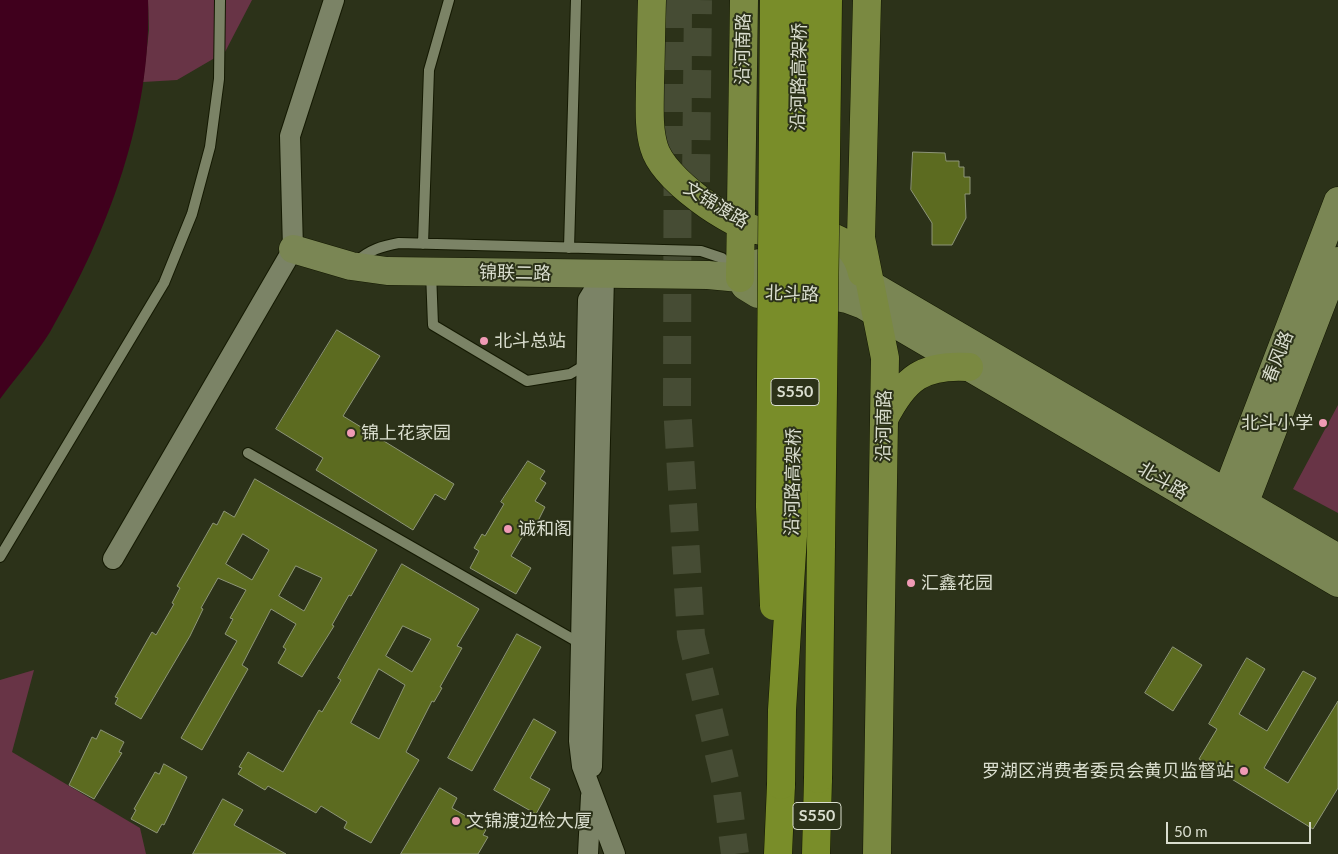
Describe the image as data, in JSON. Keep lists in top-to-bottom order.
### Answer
{
  "streets": {
    "highway": ["沿河路高架桥", "S550"],
    "main road": [
      "沿河南路",
      "文锦渡路",
      "锦联二路",
      "北斗路",
      "春风路"
    ]
  },
  "crossings": [
    ["沿河南路", "文锦渡路"],
    ["沿河南路", "锦联二路"],
    ["沿河南路", "北斗路"],
    ["文锦渡路", "北斗路"],
    ["锦联二路", "北斗路"],
    ["北斗路", "春风路"]
  ],
  "places": [
    "北斗总站",
    "北斗小学",
    "锦上花家园",
    "诚和阁",
    "汇鑫花园",
    "罗湖区消费者委员会黄贝监督站",
    "文锦渡边检大厦"
  ],
  "scale_bar": "50 m"
}
